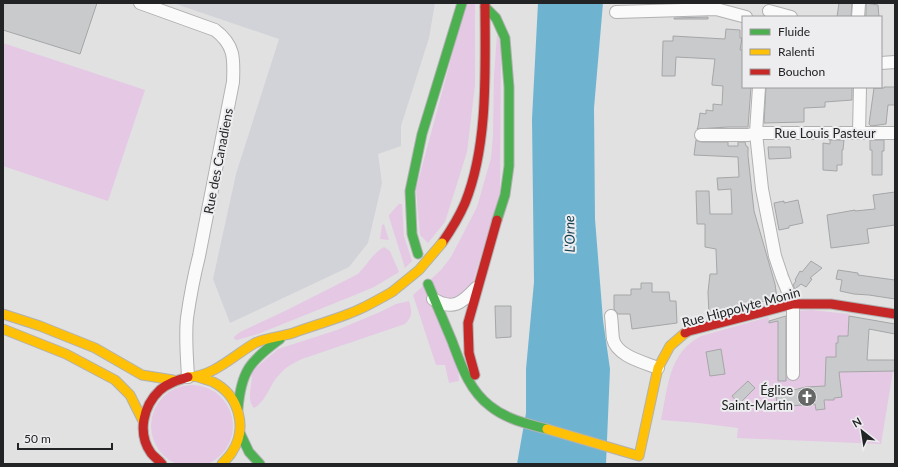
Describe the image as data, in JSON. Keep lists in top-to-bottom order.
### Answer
{
  "streets": {
    "street": ["Rue Louis Pasteur", "Rue des Canadiens", "Rue Hippolyte Monin"]
  },
  "water": ["L'Orne"],
  "places": {
    "church": ["Église Saint-Martin"]
  },
  "legend": ["Fluide", "Ralenti", "Bouchon"],
  "scale_bar": "50 m",
  "north": "top left"
}
